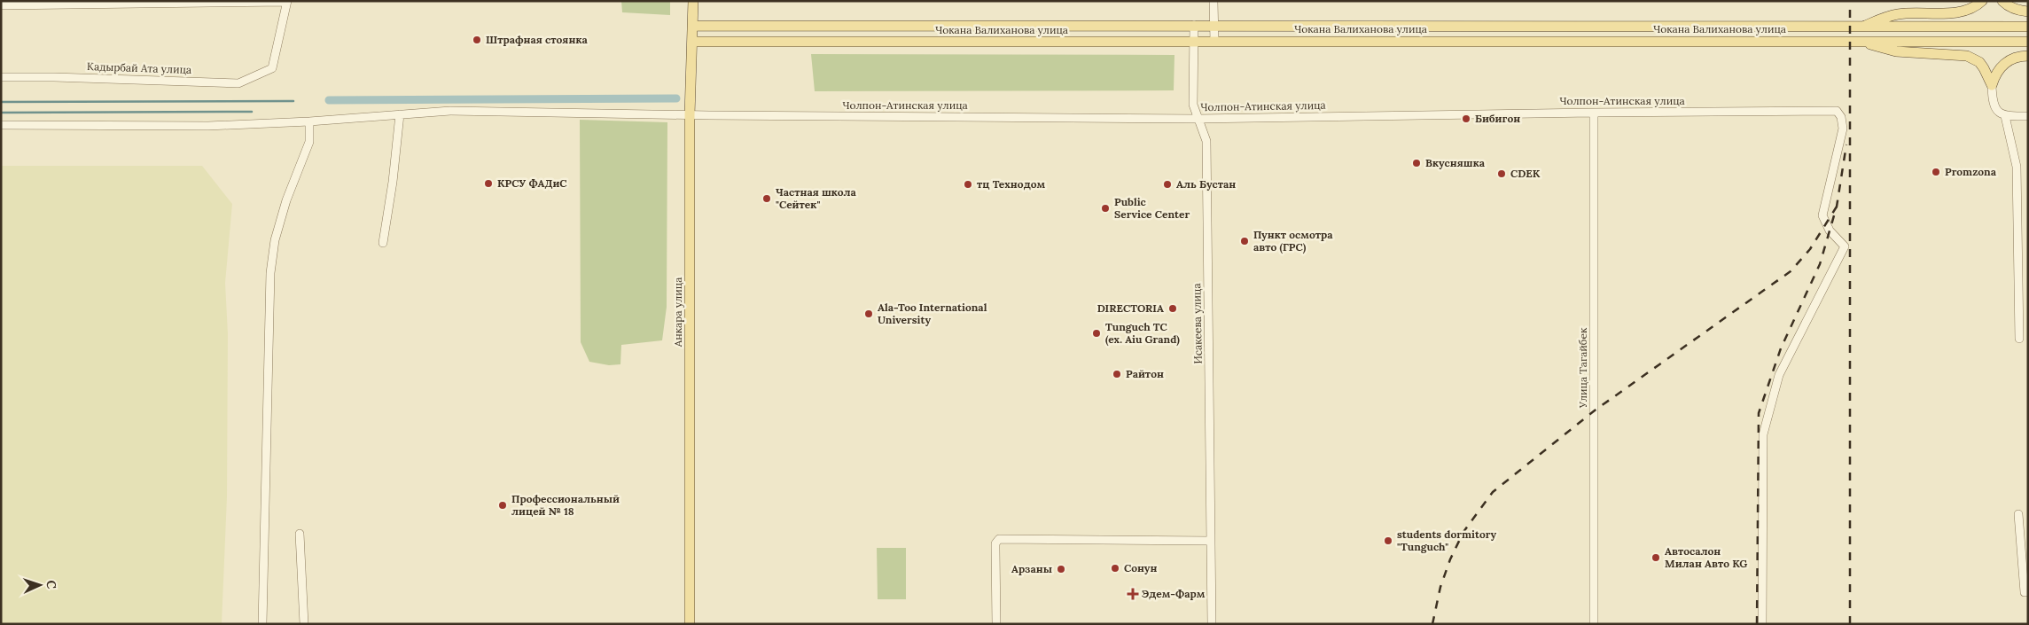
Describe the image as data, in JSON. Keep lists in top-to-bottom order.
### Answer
{
  "streets": {
    "main road": ["Чокана Валиханова улица", "Анкара улица"],
    "street": [
      "Кадырбай Ата улица",
      "Чолпон-Атинская улица",
      "Исакеева улица",
      "Улица Тагайбек"
    ]
  },
  "crossings": [
    ["Чокана Валиханова улица", "Анкара улица"],
    ["Чокана Валиханова улица", "Исакеева улица"],
    ["Чолпон-Атинская улица", "Анкара улица"],
    ["Чолпон-Атинская улица", "Исакеева улица"],
    ["Чолпон-Атинская улица", "Улица Тагайбек"]
  ],
  "places": {
    "other": [
      "Штрафная стоянка",
      "Бибигон",
      "Вкусняшка",
      "Promzona",
      "CDEK",
      "КРСУ ФАДиС",
      "тц Технодом",
      "Аль Бустан",
      "Частная школа \"Сейтек\"",
      "Public Service Center",
      "Пункт осмотра авто (ГРС)",
      "DIRECTORIA",
      "Ala-Too International University",
      "Tunguch TC (ex. Aiu Grand)",
      "Райтон",
      "Профессиональный лицей № 18",
      "students dormitory \"Tunguch\"",
      "Автосалон Милан Авто KG",
      "Сонун",
      "Арзаны"
    ],
    "health": ["Эдем-Фарм"]
  },
  "north": "right"
}
